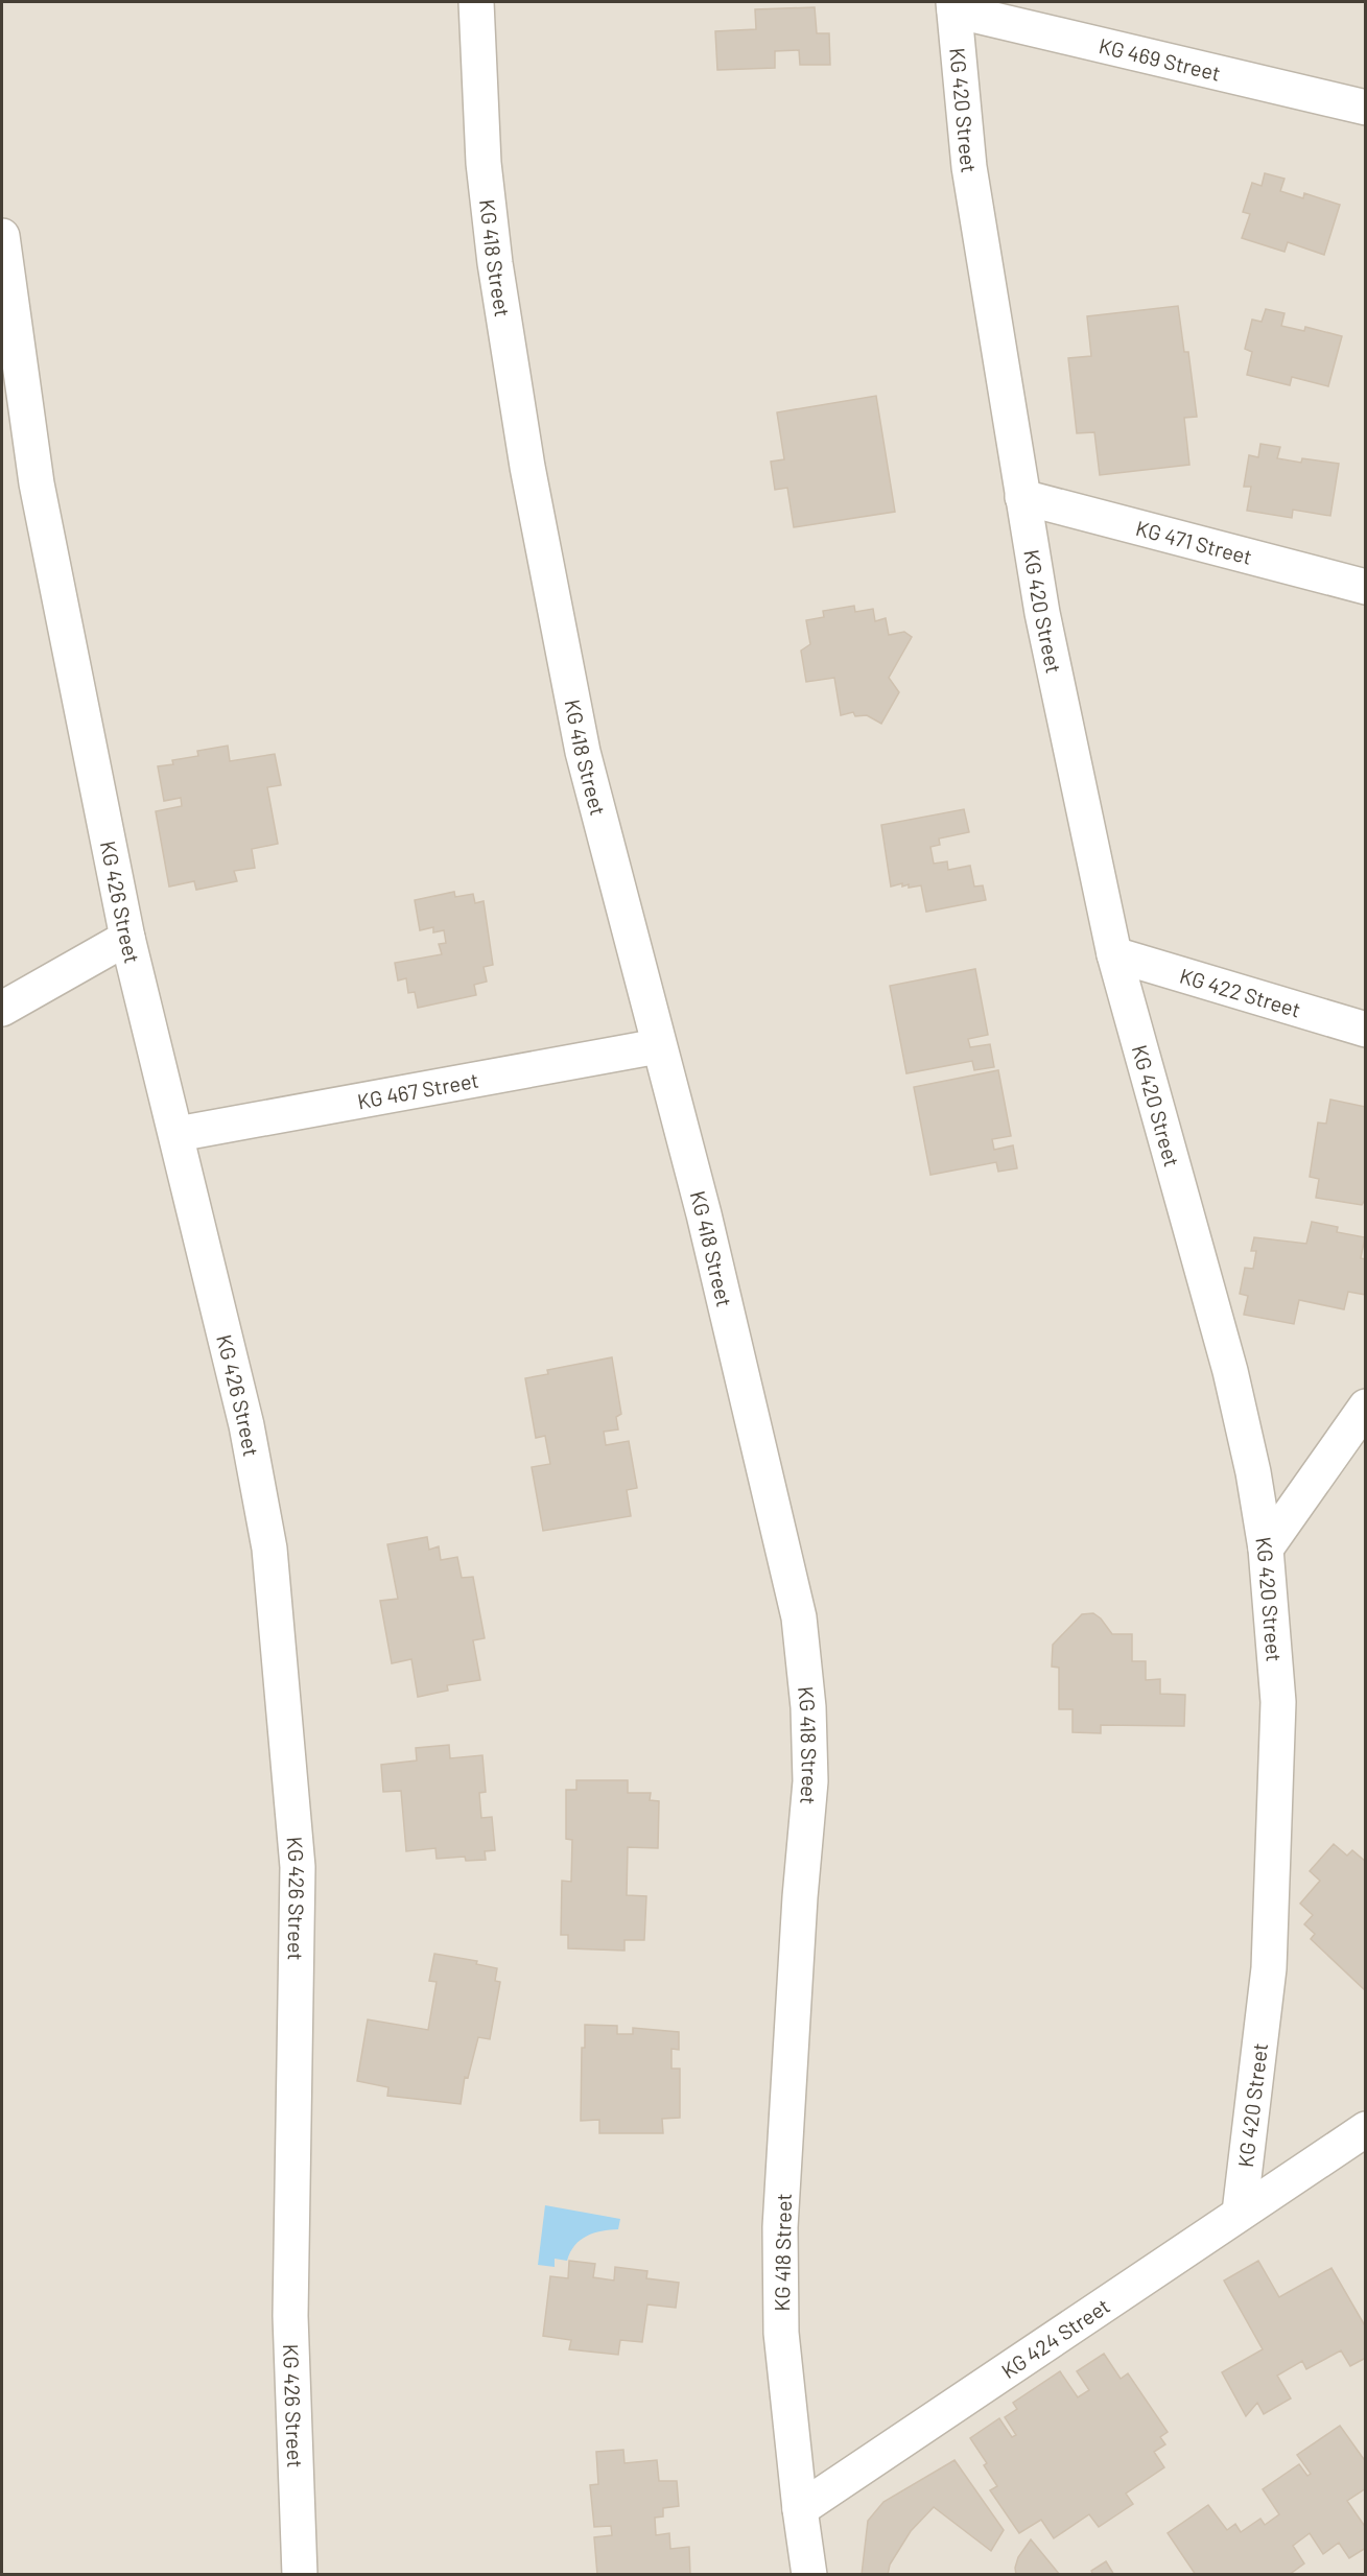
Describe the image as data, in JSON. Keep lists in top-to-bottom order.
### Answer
{
  "streets": {
    "street": [
      "KG 469 Street",
      "KG 420 Street",
      "KG 418 Street",
      "KG 471 Street",
      "KG 426 Street",
      "KG 422 Street",
      "KG 467 Street",
      "KG 424 Street"
    ]
  },
  "crossings": [
    ["KG 469 Street", "KG 420 Street"],
    ["KG 420 Street", "KG 471 Street"],
    ["KG 420 Street", "KG 422 Street"],
    ["KG 420 Street", "KG 424 Street"],
    ["KG 418 Street", "KG 467 Street"],
    ["KG 418 Street", "KG 424 Street"],
    ["KG 426 Street", "KG 467 Street"]
  ]
}
